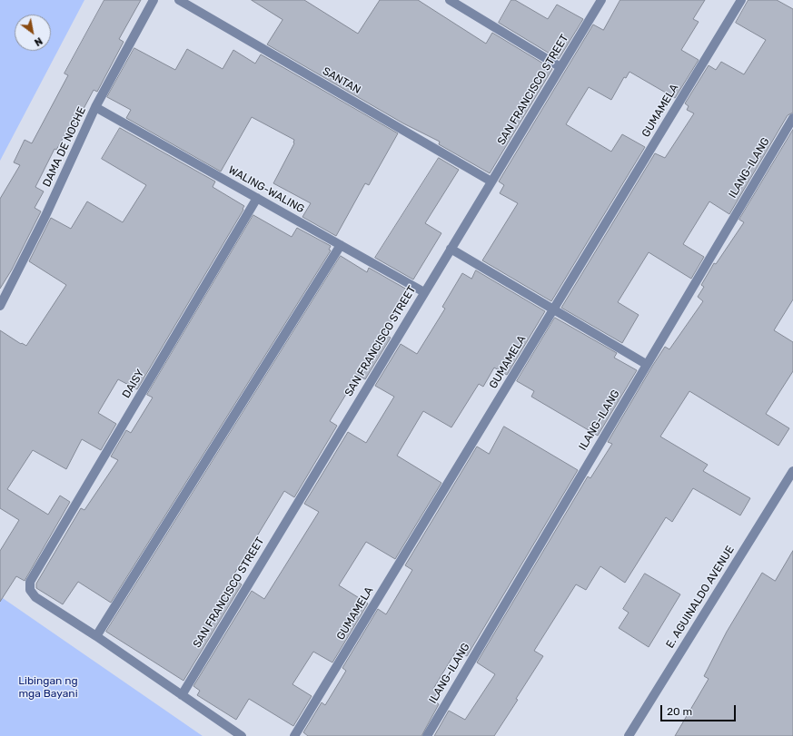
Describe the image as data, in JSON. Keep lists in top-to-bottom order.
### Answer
{
  "streets": {
    "street": [
      "SANTAN",
      "SAN FRANCISCO STREET",
      "GUMAMELA",
      "DAMA DE NOCHE",
      "ILANG-ILANG",
      "WALING-WALING",
      "DAISY",
      "E. AGUINALDO AVENUE"
    ]
  },
  "crossings": [
    ["SANTAN", "SAN FRANCISCO STREET"],
    ["SAN FRANCISCO STREET", "WALING-WALING"],
    ["DAMA DE NOCHE", "WALING-WALING"],
    ["WALING-WALING", "DAISY"]
  ],
  "parks": ["Libingan ng mga Bayani"],
  "scale_bar": "20 m",
  "north": "bottom right"
}
